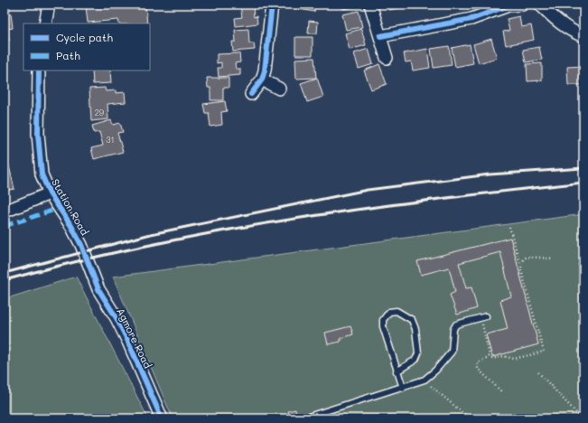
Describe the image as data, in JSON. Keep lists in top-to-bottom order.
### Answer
{
  "streets": {
    "street": ["Station Road", "Agmore Road"]
  },
  "crossings": [
    ["Station Road", "Agmore Road"]
  ],
  "house_numbers": ["29", "31"],
  "legend": ["Cycle path", "Path"]
}
